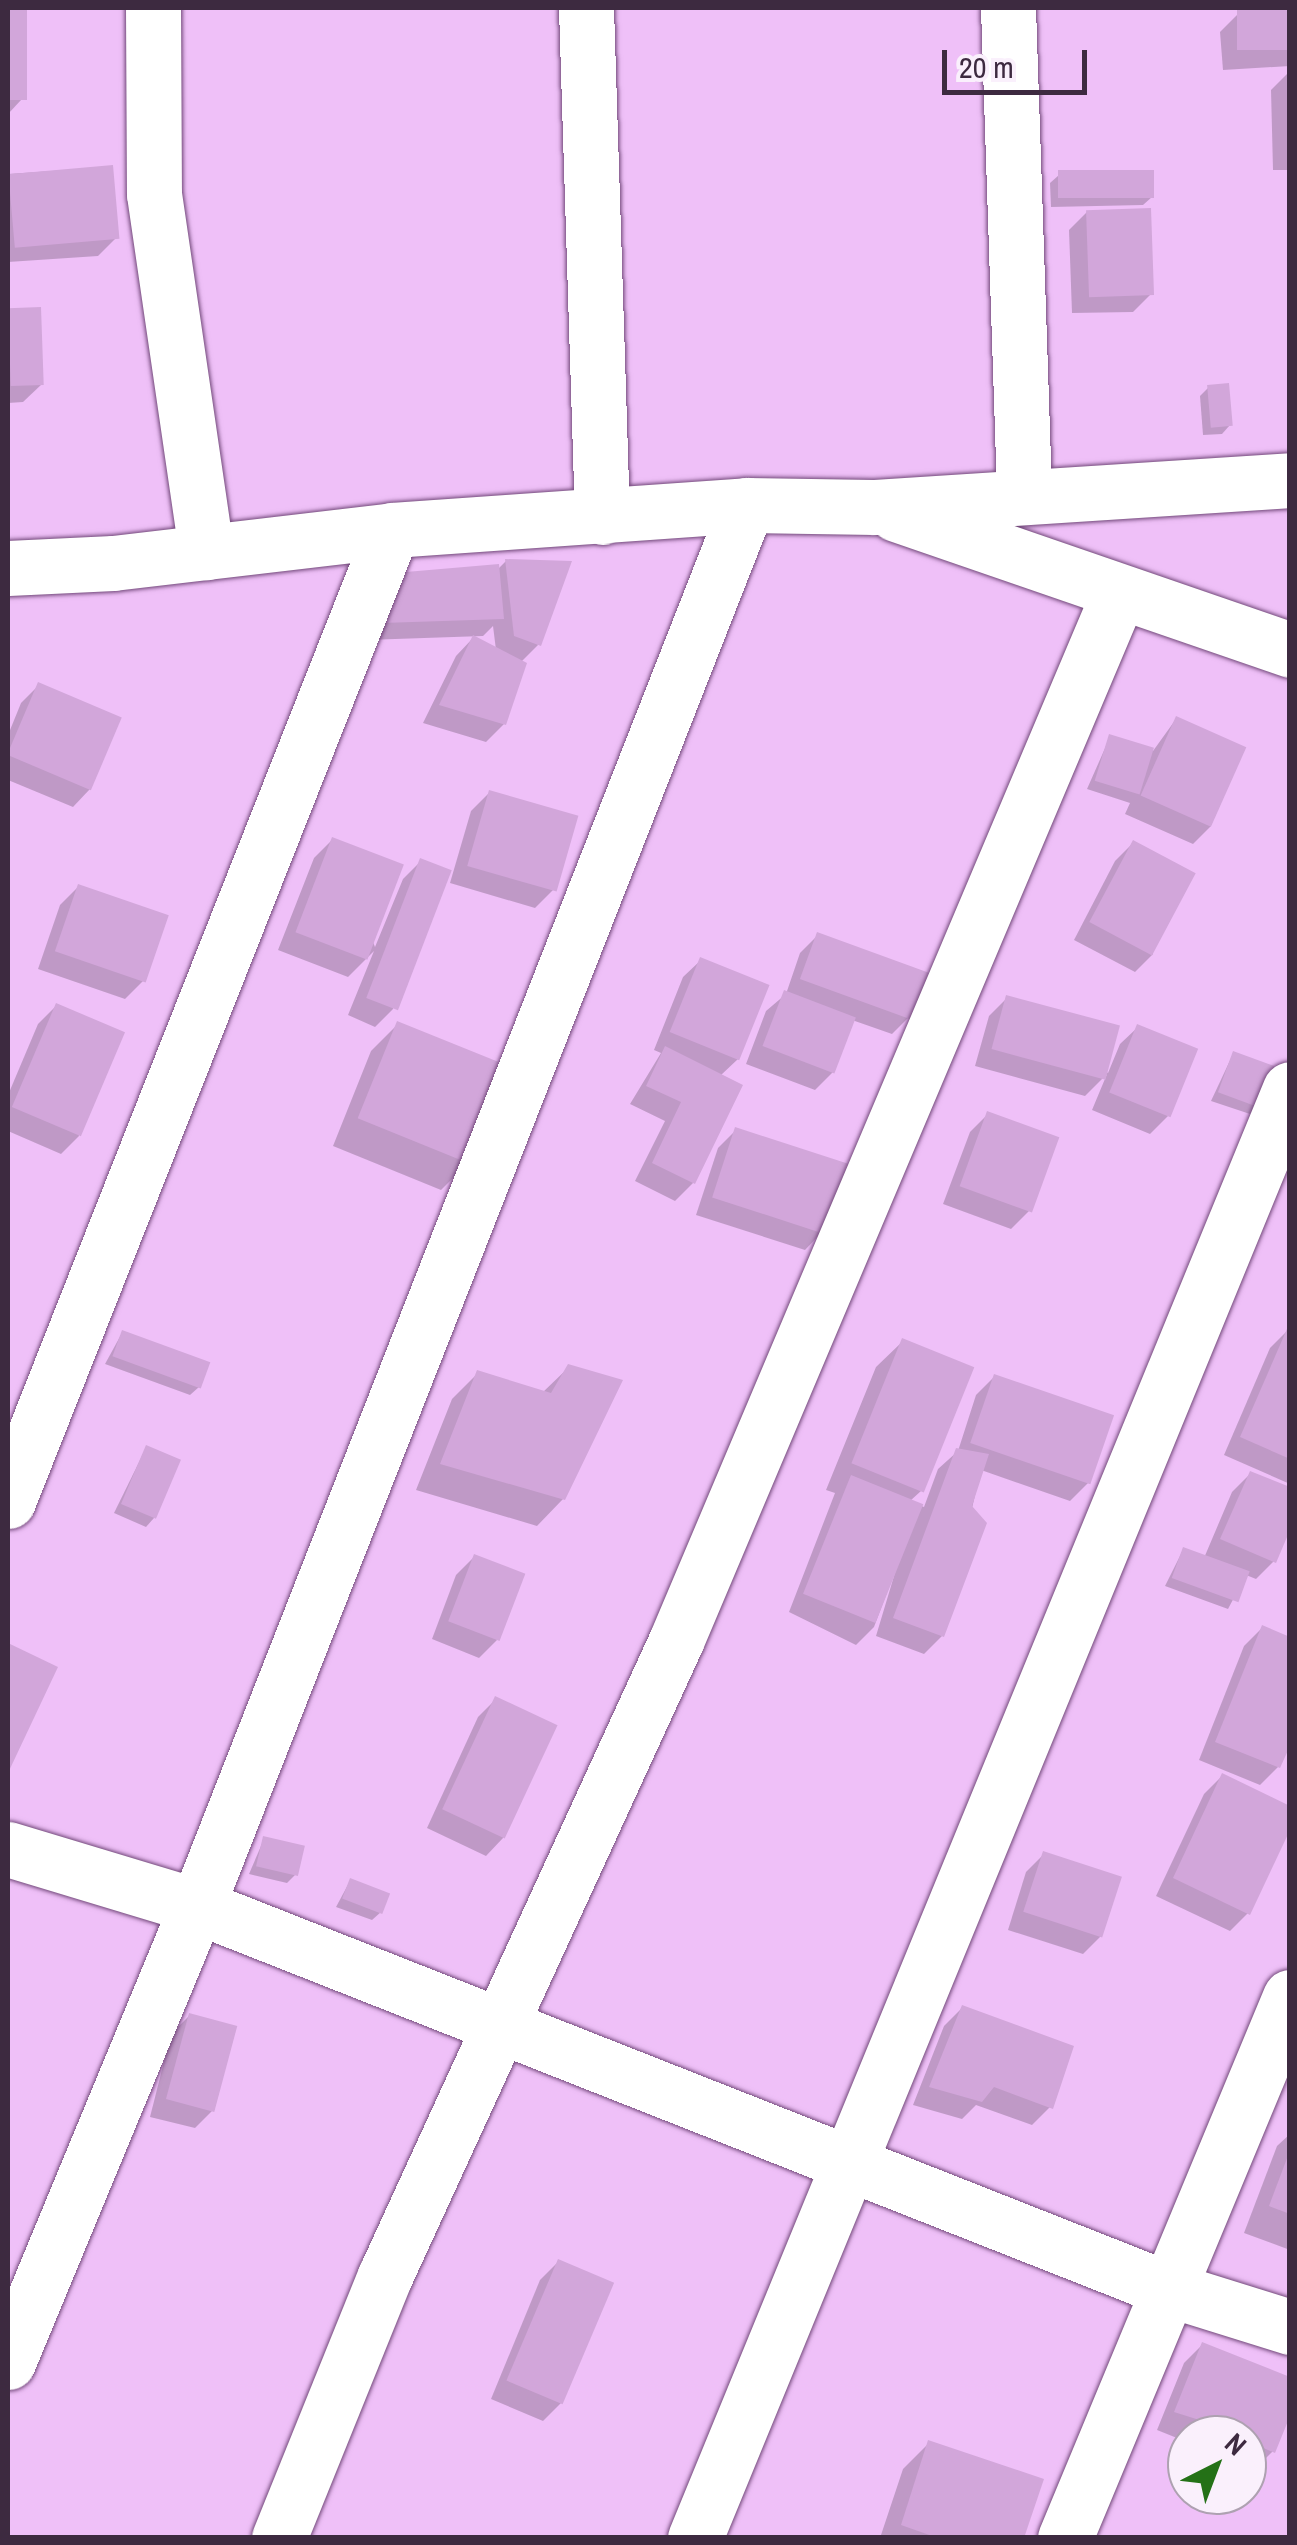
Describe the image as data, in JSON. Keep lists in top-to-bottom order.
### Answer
{
  "scale_bar": "20 m",
  "north": "top right"
}
